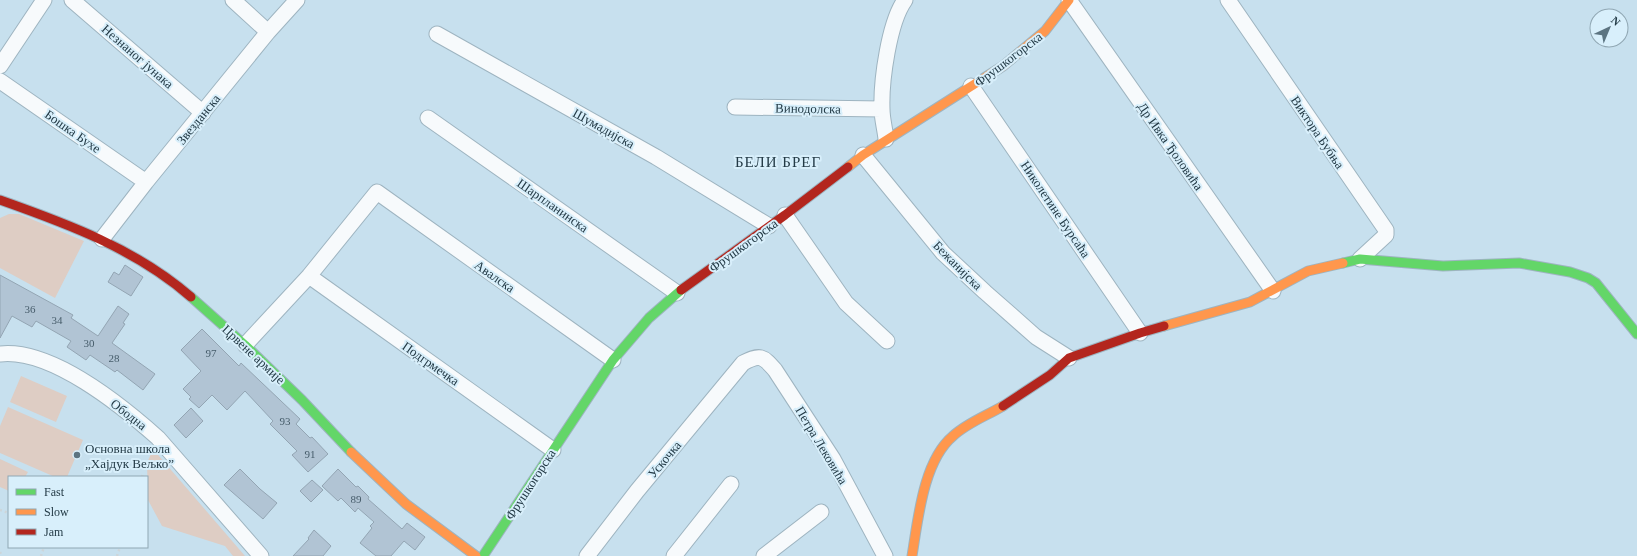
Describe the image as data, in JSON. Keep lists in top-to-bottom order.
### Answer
{
  "streets": {
    "street": [
      "Незнаног јунака",
      "Фрушкогорска",
      "Винодолска",
      "Звезданска",
      "Шумадијска",
      "Бошка Бухе",
      "Виктора Бубња",
      "Др Ивка Ђоловића",
      "Шарпланинска",
      "Николетине Бурсаћа",
      "Бежанијска",
      "Авалска",
      "Црвене армије",
      "Подгрмечка",
      "Ободна",
      "Петра Лековића",
      "Ускочка"
    ]
  },
  "crossings": [
    ["Незнаног јунака", "Звезданска"],
    ["Фрушкогорска", "Шумадијска"],
    ["Фрушкогорска", "Др Ивка Ђоловића"],
    ["Фрушкогорска", "Шарпланинска"],
    ["Фрушкогорска", "Николетине Бурсаћа"],
    ["Фрушкогорска", "Бежанијска"],
    ["Фрушкогорска", "Авалска"],
    ["Фрушкогорска", "Подгрмечка"],
    ["Звезданска", "Бошка Бухе"],
    ["Звезданска", "Црвене армије"],
    ["Авалска", "Подгрмечка"],
    ["Петра Лековића", "Ускочка"]
  ],
  "districts": ["БЕЛИ БРЕГ"],
  "places": ["Основна школа „Хајдук Вељко”"],
  "house_numbers": [
    "36",
    "34",
    "30",
    "97",
    "28",
    "93",
    "91",
    "89"
  ],
  "legend": ["Fast", "Slow", "Jam"],
  "north": "top right"
}
